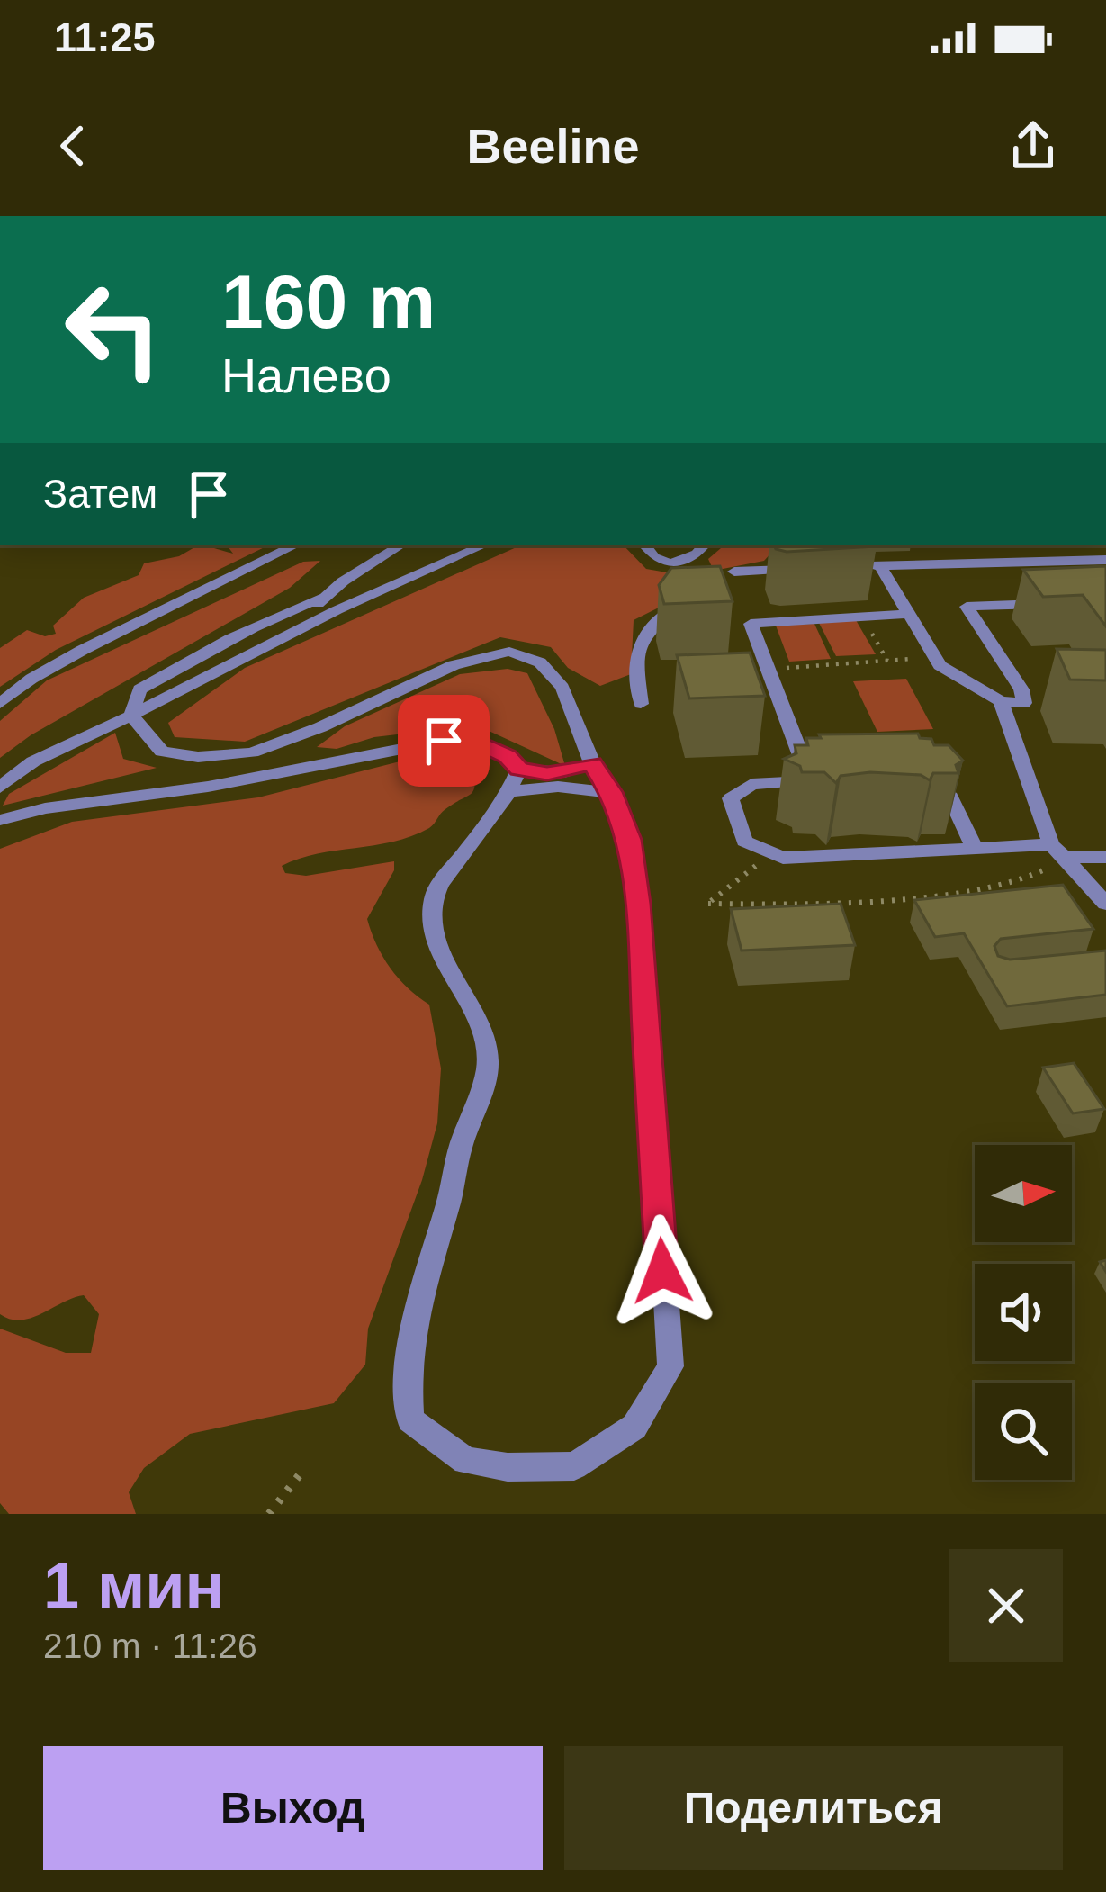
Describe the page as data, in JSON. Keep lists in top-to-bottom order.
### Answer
{
  "north": "right",
  "page": {
    "status": "11:25",
    "header": "Beeline",
    "turn": ["160 m", "Налево"],
    "then": "Затем",
    "heading": ["1 мин", "210 m · 11:26"],
    "buttons": ["Выход", "Поделиться"]
  }
}
